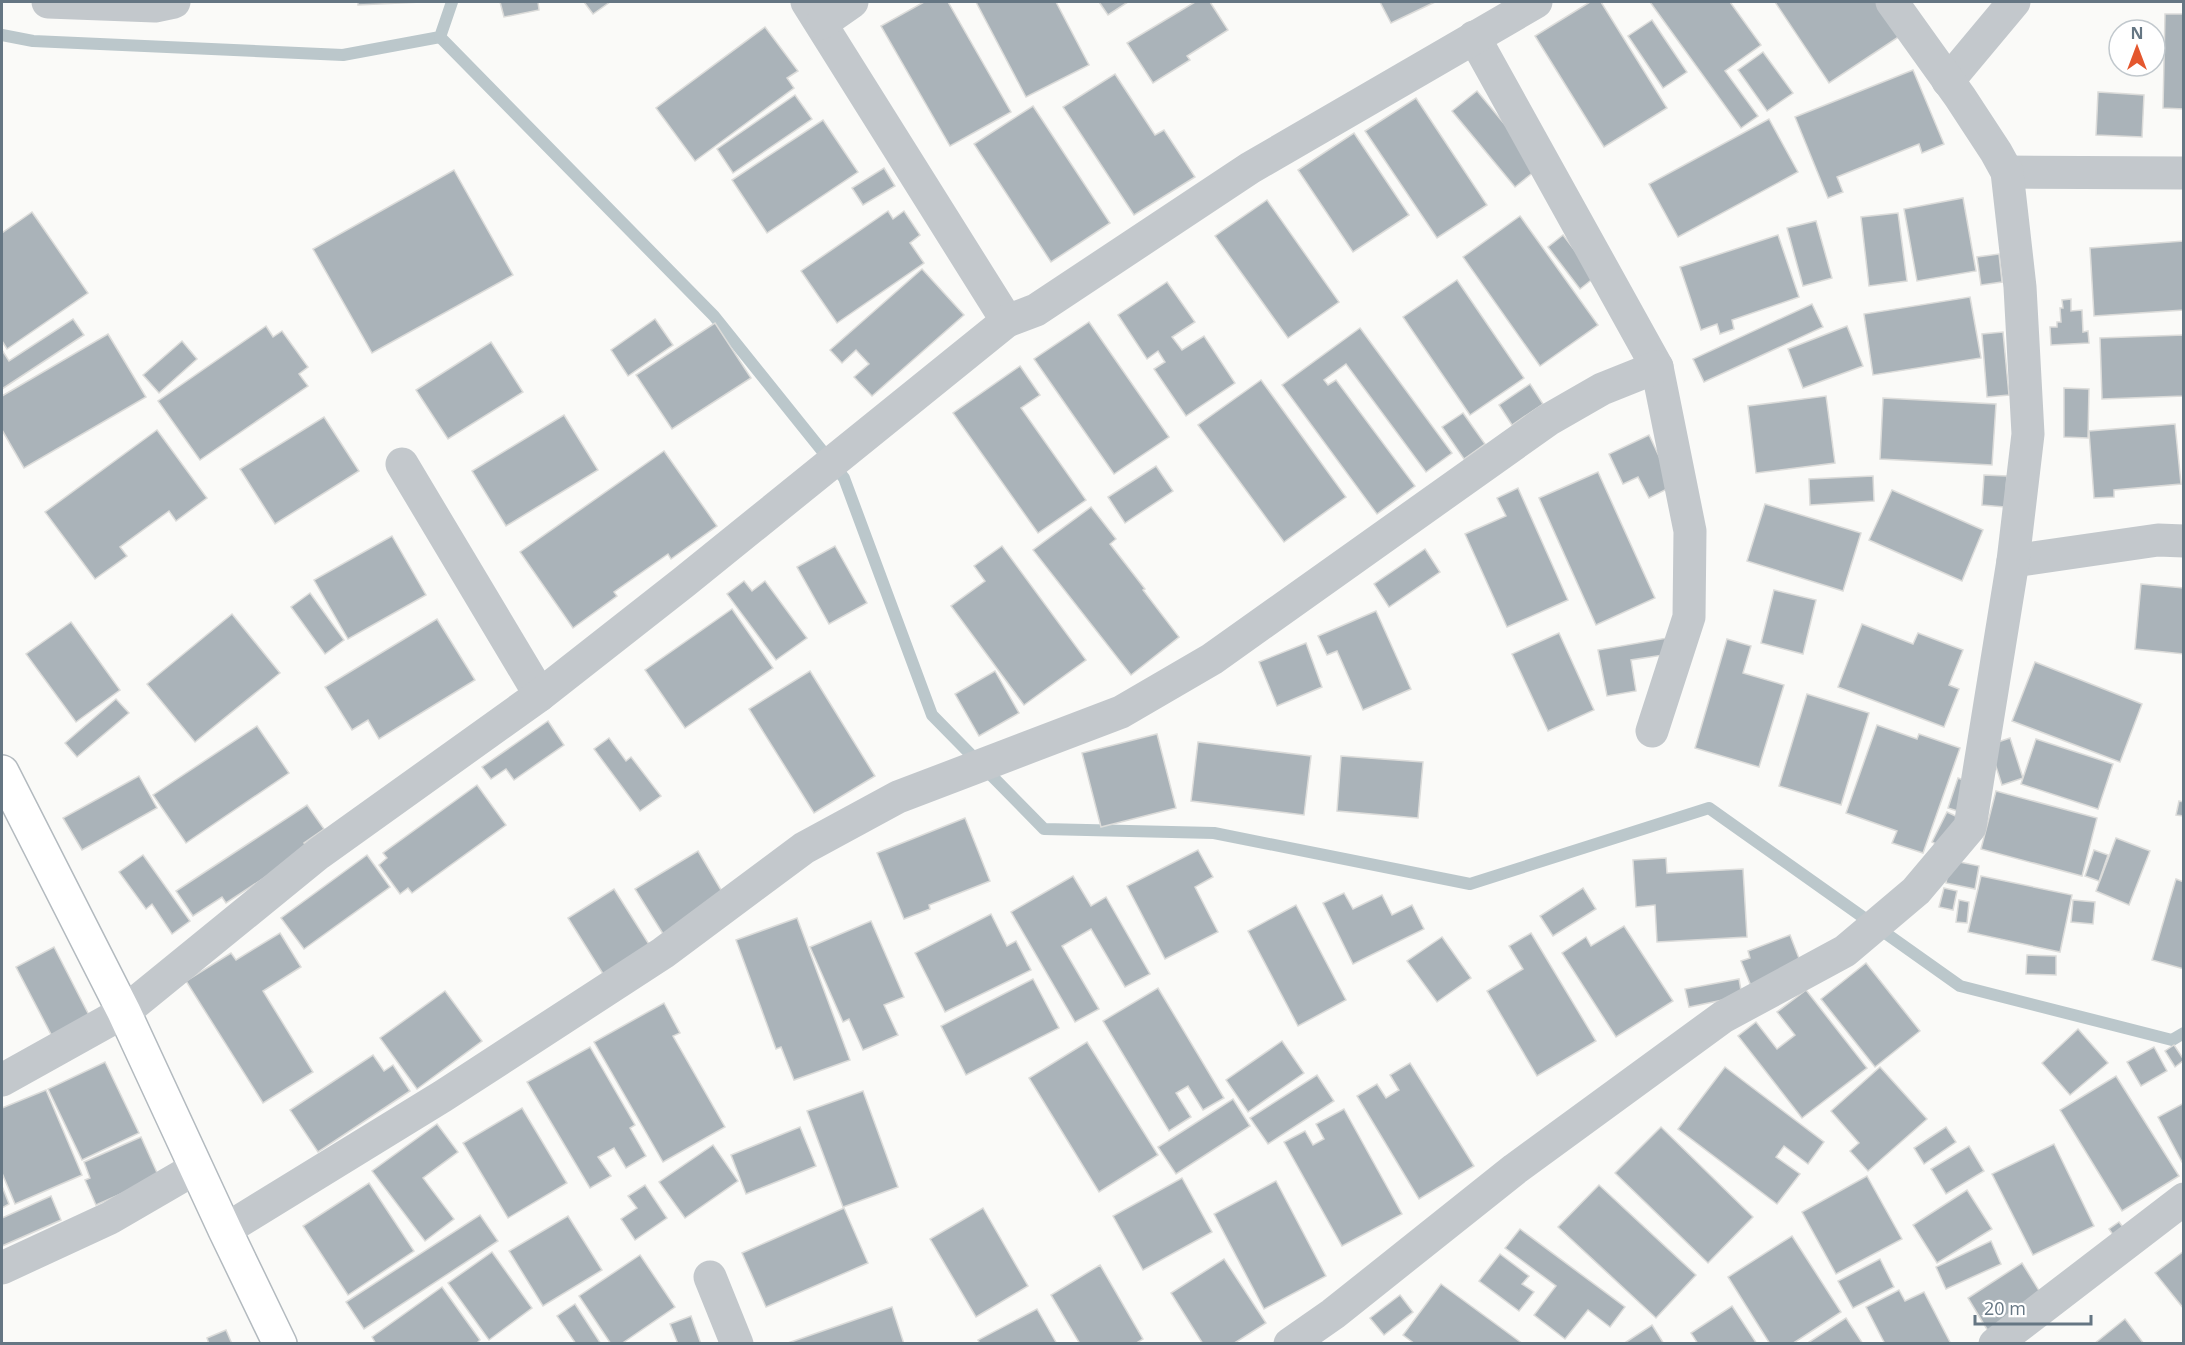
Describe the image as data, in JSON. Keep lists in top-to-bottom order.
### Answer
{
  "scale_bar": "20 m",
  "north": "top"
}
